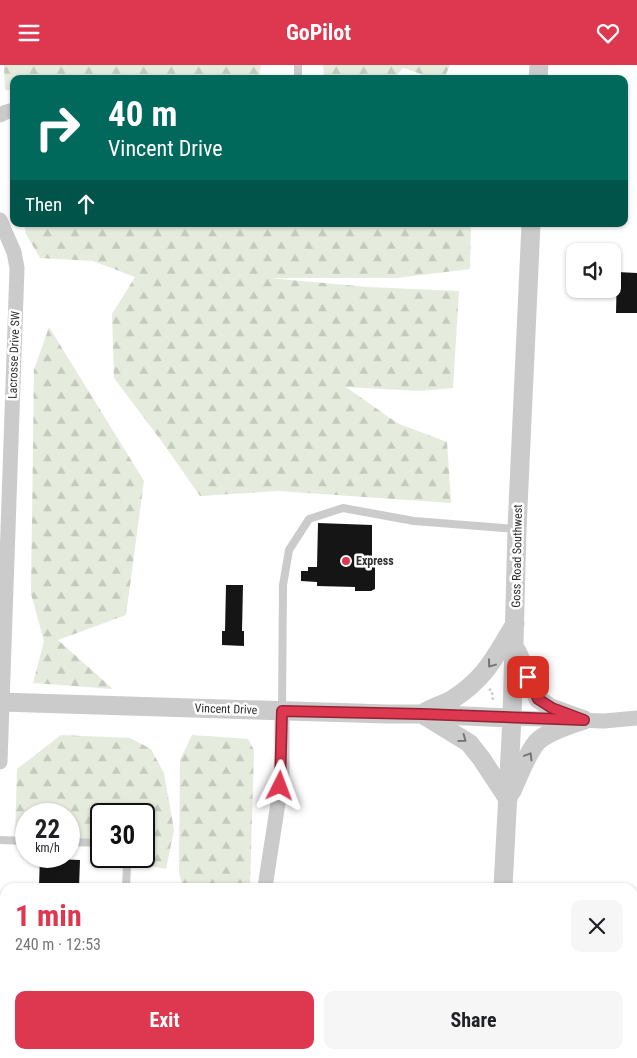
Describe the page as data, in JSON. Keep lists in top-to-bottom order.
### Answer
{
  "streets": {
    "street": ["Lacrosse Drive SW", "Goss Road Southwest", "Vincent Drive"]
  },
  "crossings": [
    ["Lacrosse Drive SW", "Vincent Drive"],
    ["Goss Road Southwest", "Vincent Drive"]
  ],
  "places": ["Express"],
  "page": {
    "header": "GoPilot",
    "turn": ["40 m", "Vincent Drive"],
    "then": "Then",
    "speed": "22 km/h",
    "limit": "30",
    "heading": ["1 min", "240 m · 12:53"],
    "buttons": ["Exit", "Share"]
  }
}
